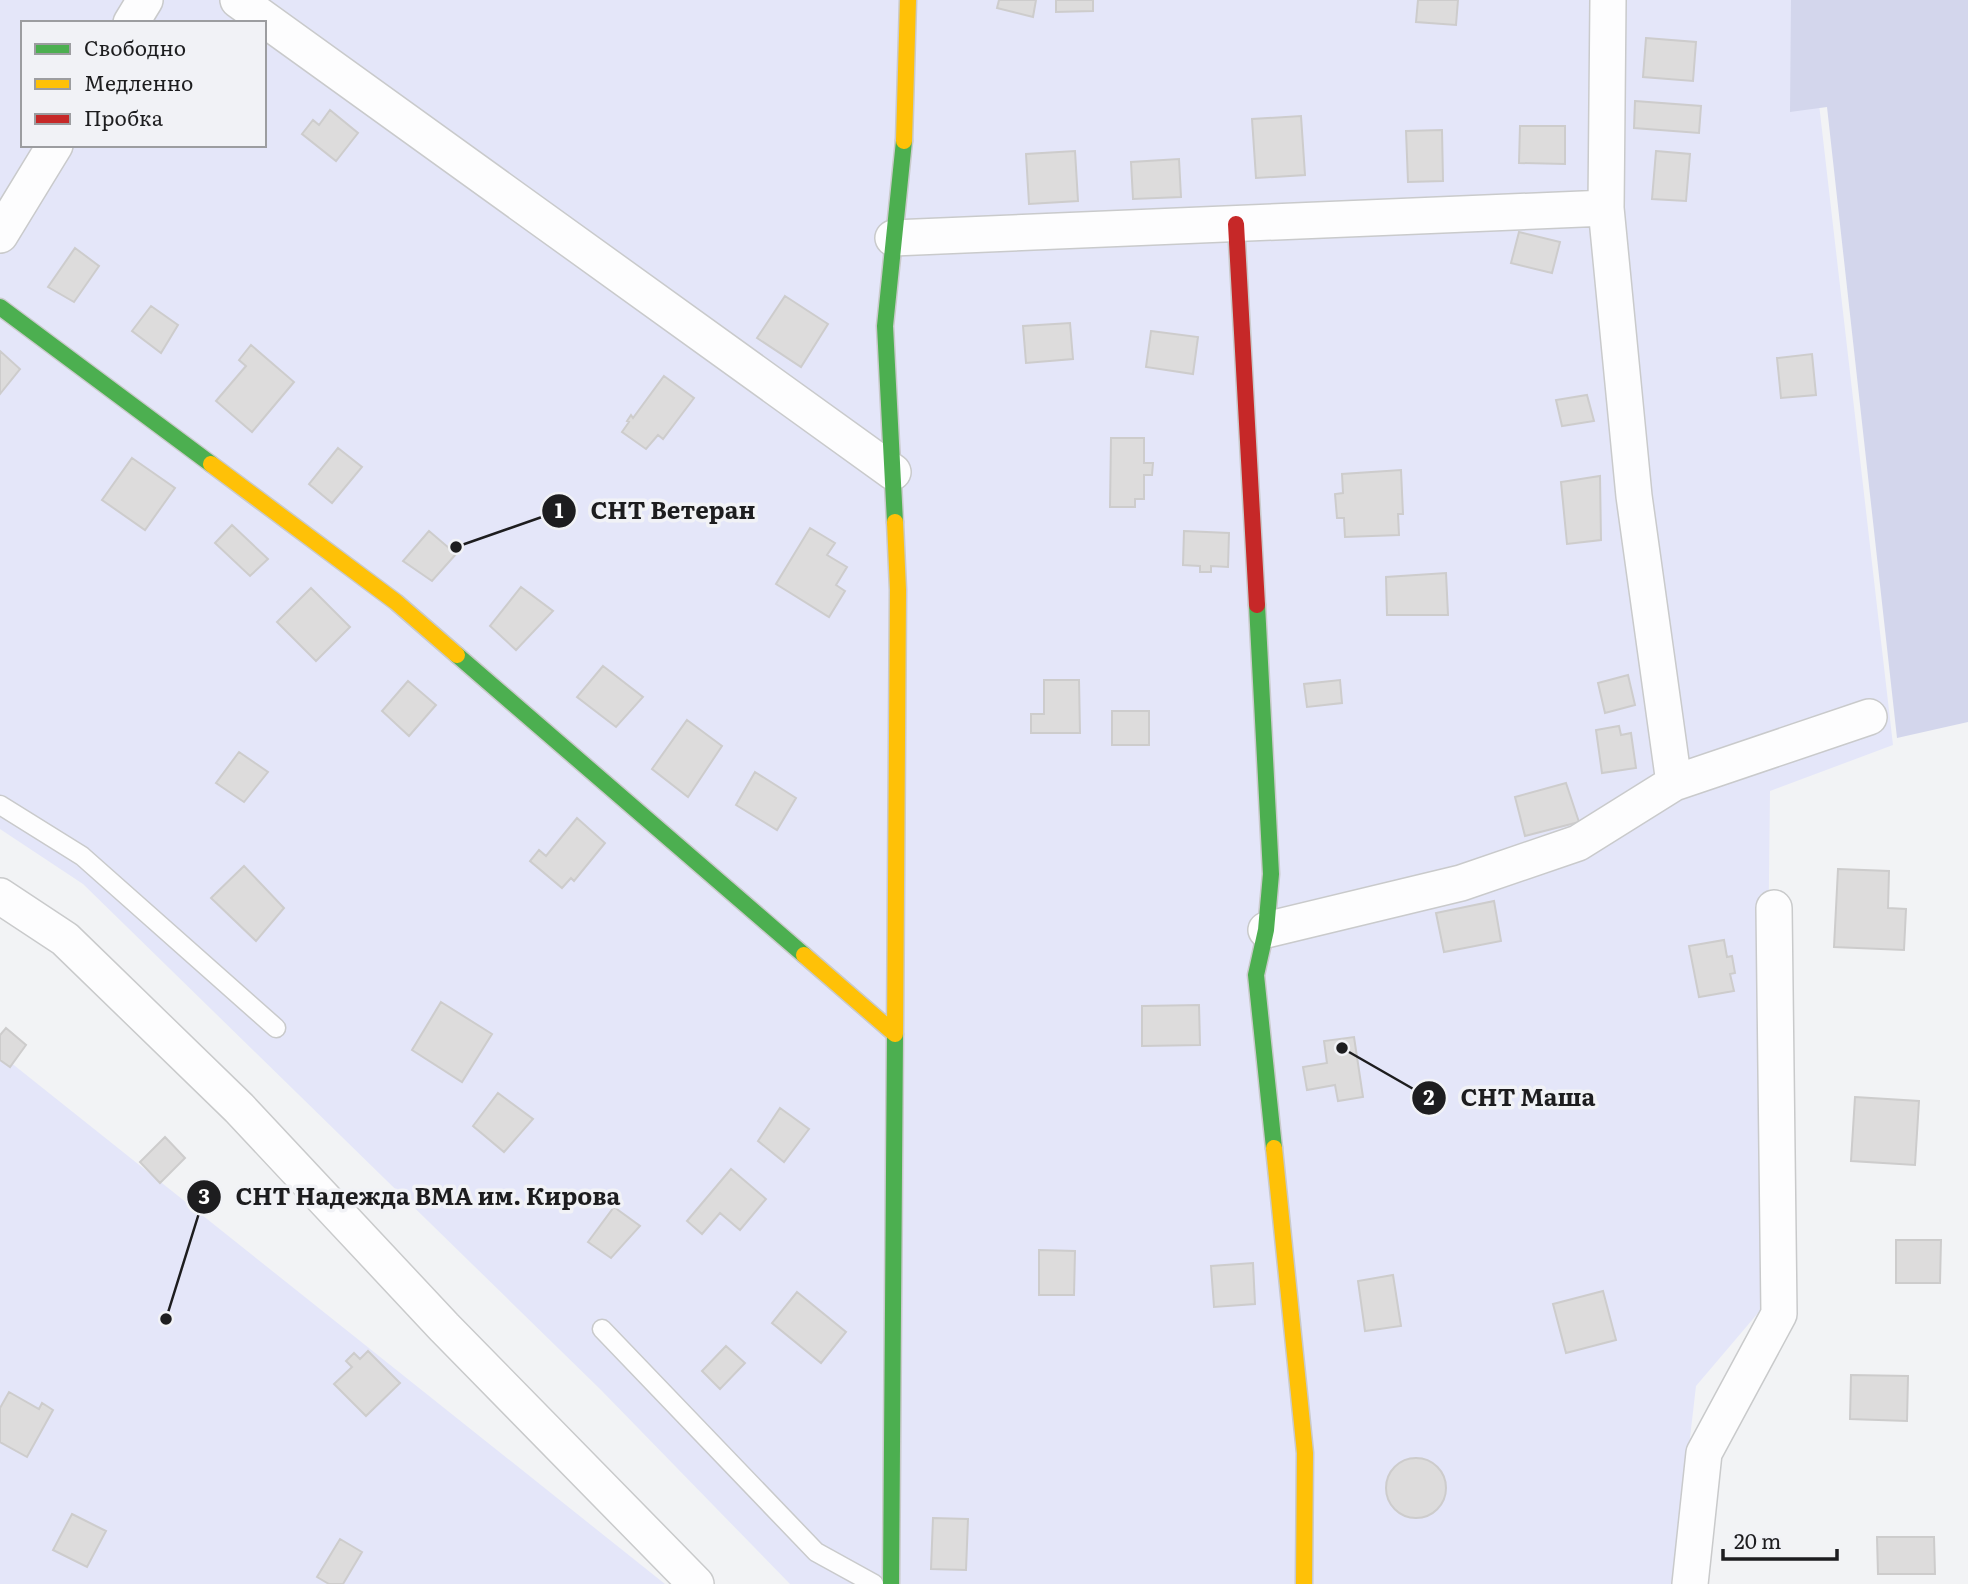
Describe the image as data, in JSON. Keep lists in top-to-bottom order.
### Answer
{
  "places": ["СНТ Ветеран", "СНТ Маша", "СНТ Надежда ВМА им. Кирова"],
  "legend": ["Свободно", "Медленно", "Пробка"],
  "scale_bar": "20 m"
}
